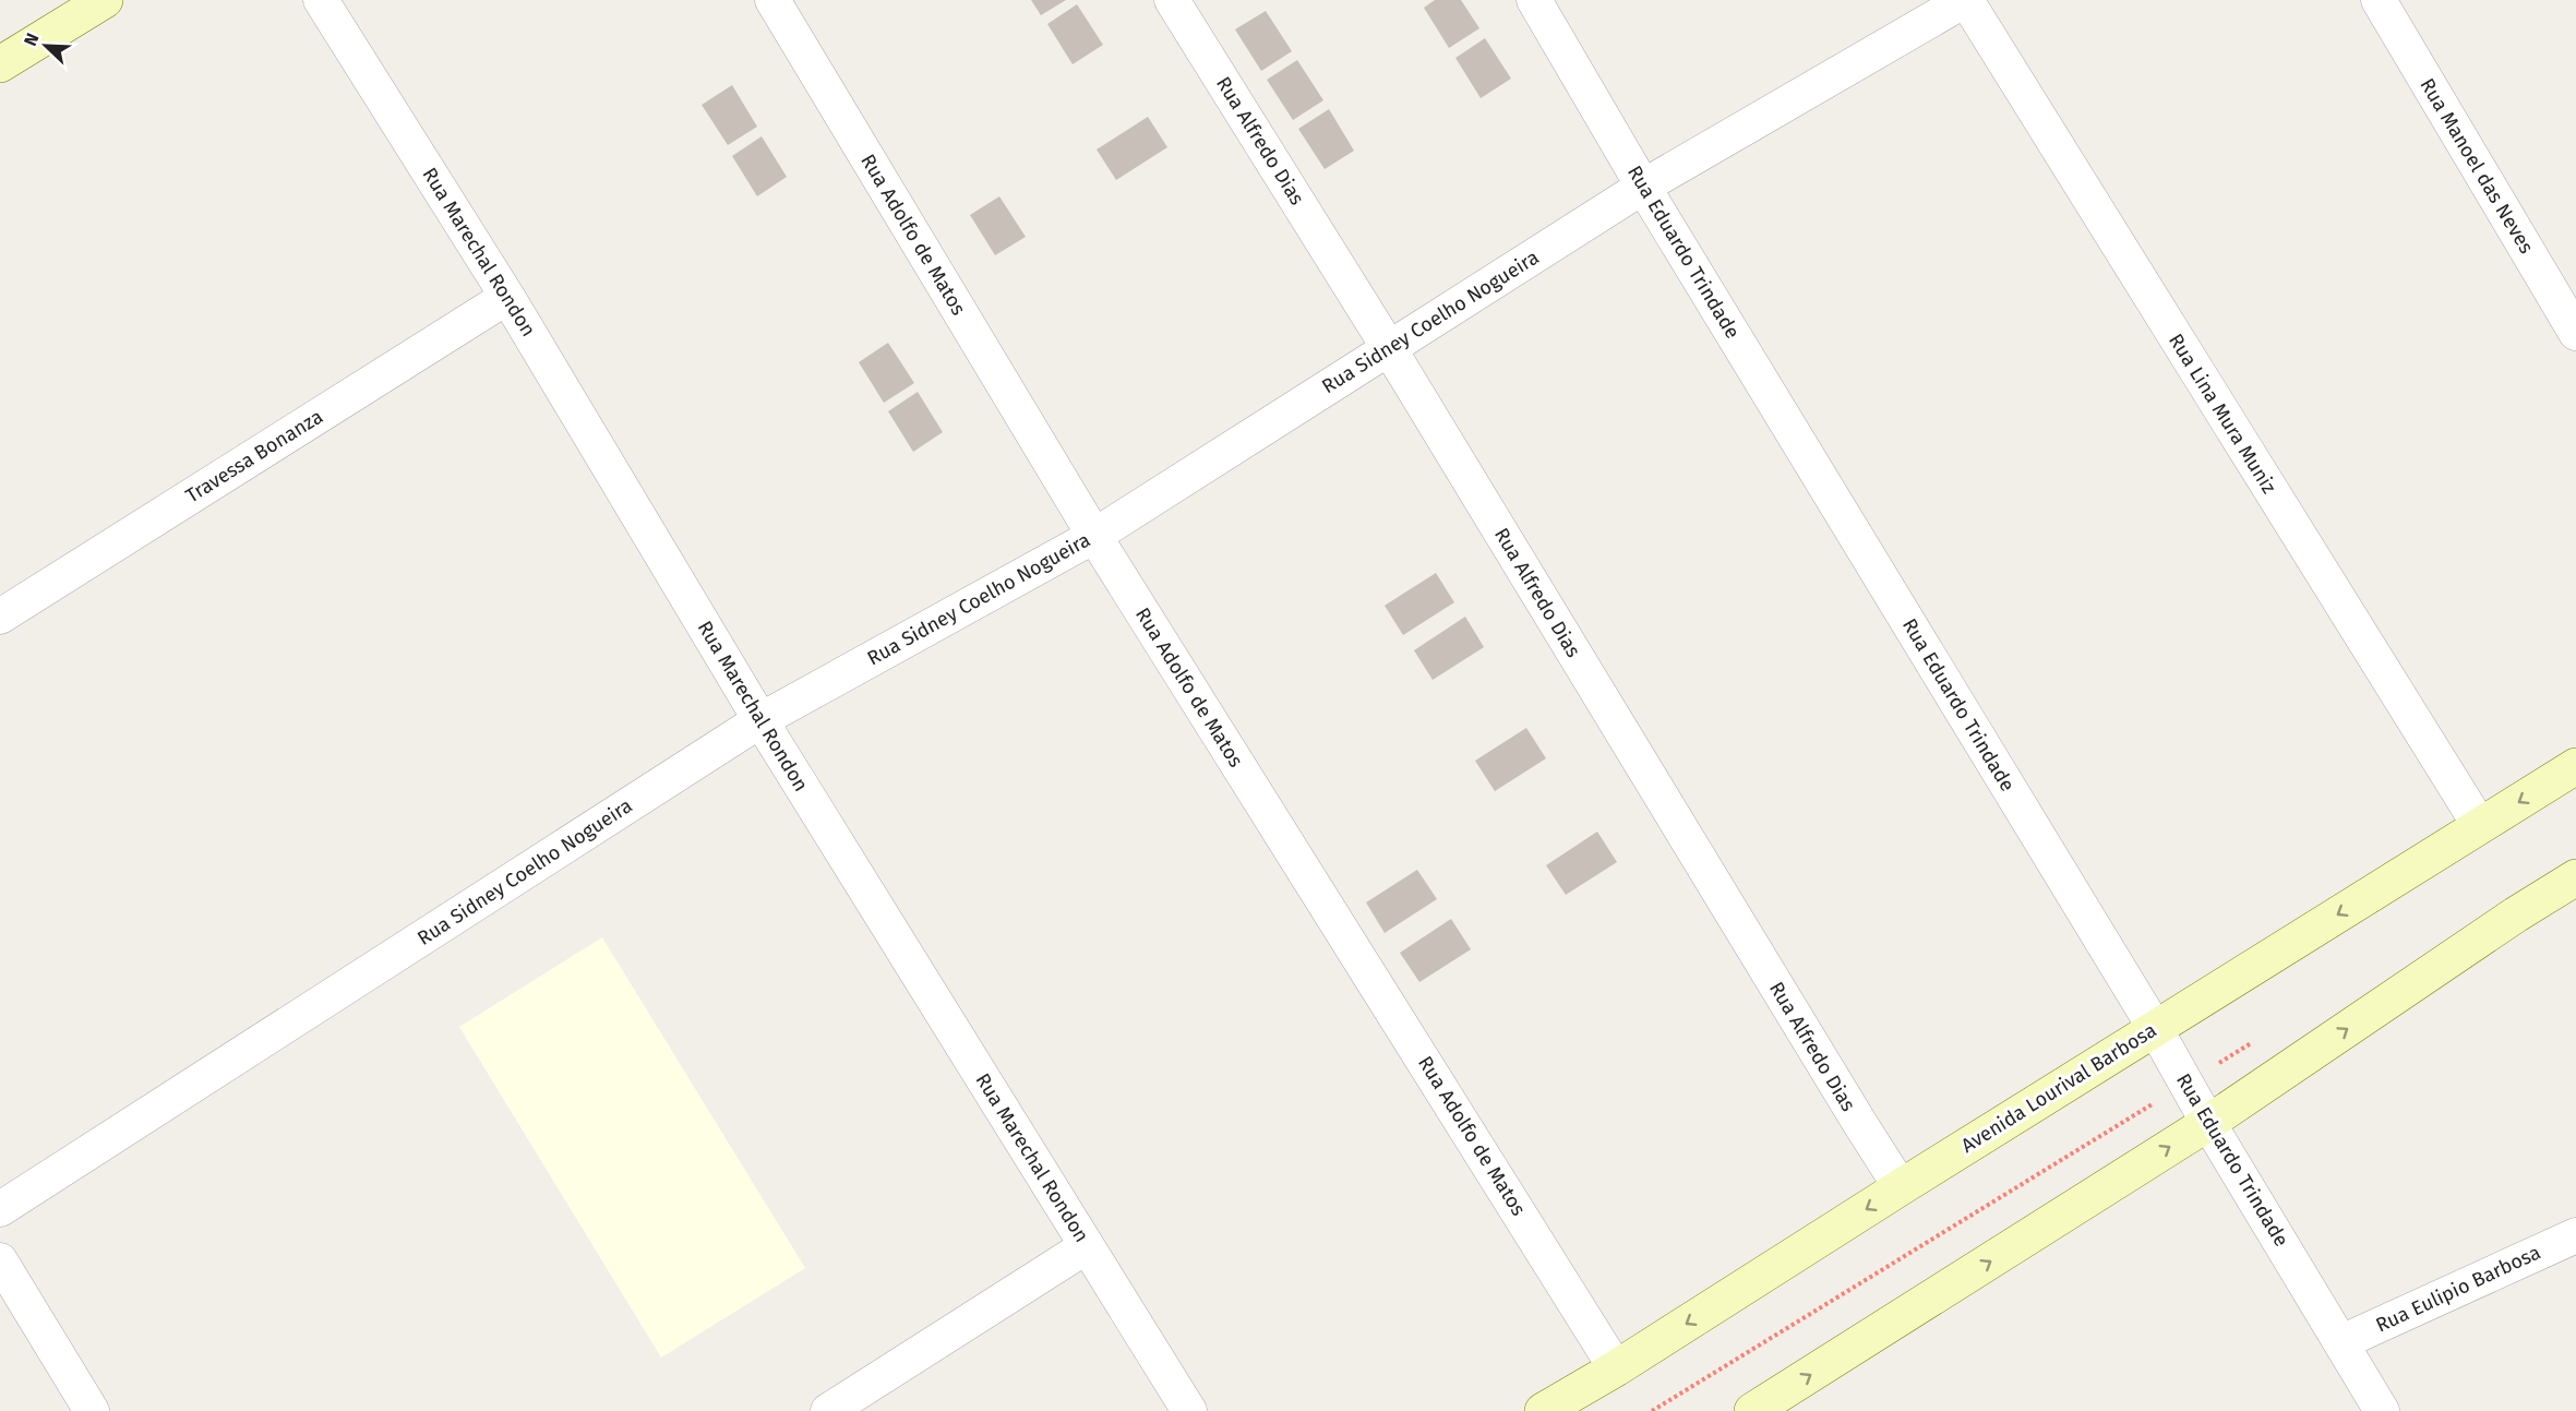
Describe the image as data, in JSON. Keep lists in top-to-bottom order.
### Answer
{
  "streets": {
    "street": [
      "Rua Alfredo Dias",
      "Rua Manoel das Neves",
      "Rua Adolfo de Matos",
      "Rua Marechal Rondon",
      "Rua Eduardo Trindade",
      "Rua Sidney Coelho Nogueira",
      "Rua Lina Mura Muniz",
      "Travessa Bonanza",
      "Avenida Lourival Barbosa",
      "Rua Eulipio Barbosa"
    ]
  },
  "crossings": [
    ["Rua Alfredo Dias", "Rua Sidney Coelho Nogueira"],
    ["Rua Alfredo Dias", "Avenida Lourival Barbosa"],
    ["Rua Adolfo de Matos", "Rua Sidney Coelho Nogueira"],
    ["Rua Adolfo de Matos", "Avenida Lourival Barbosa"],
    ["Rua Marechal Rondon", "Rua Sidney Coelho Nogueira"],
    ["Rua Marechal Rondon", "Travessa Bonanza"],
    ["Rua Eduardo Trindade", "Rua Sidney Coelho Nogueira"],
    ["Rua Eduardo Trindade", "Avenida Lourival Barbosa"],
    ["Rua Eduardo Trindade", "Rua Eulipio Barbosa"],
    ["Rua Sidney Coelho Nogueira", "Rua Lina Mura Muniz"],
    ["Rua Lina Mura Muniz", "Avenida Lourival Barbosa"]
  ],
  "north": "top left"
}
